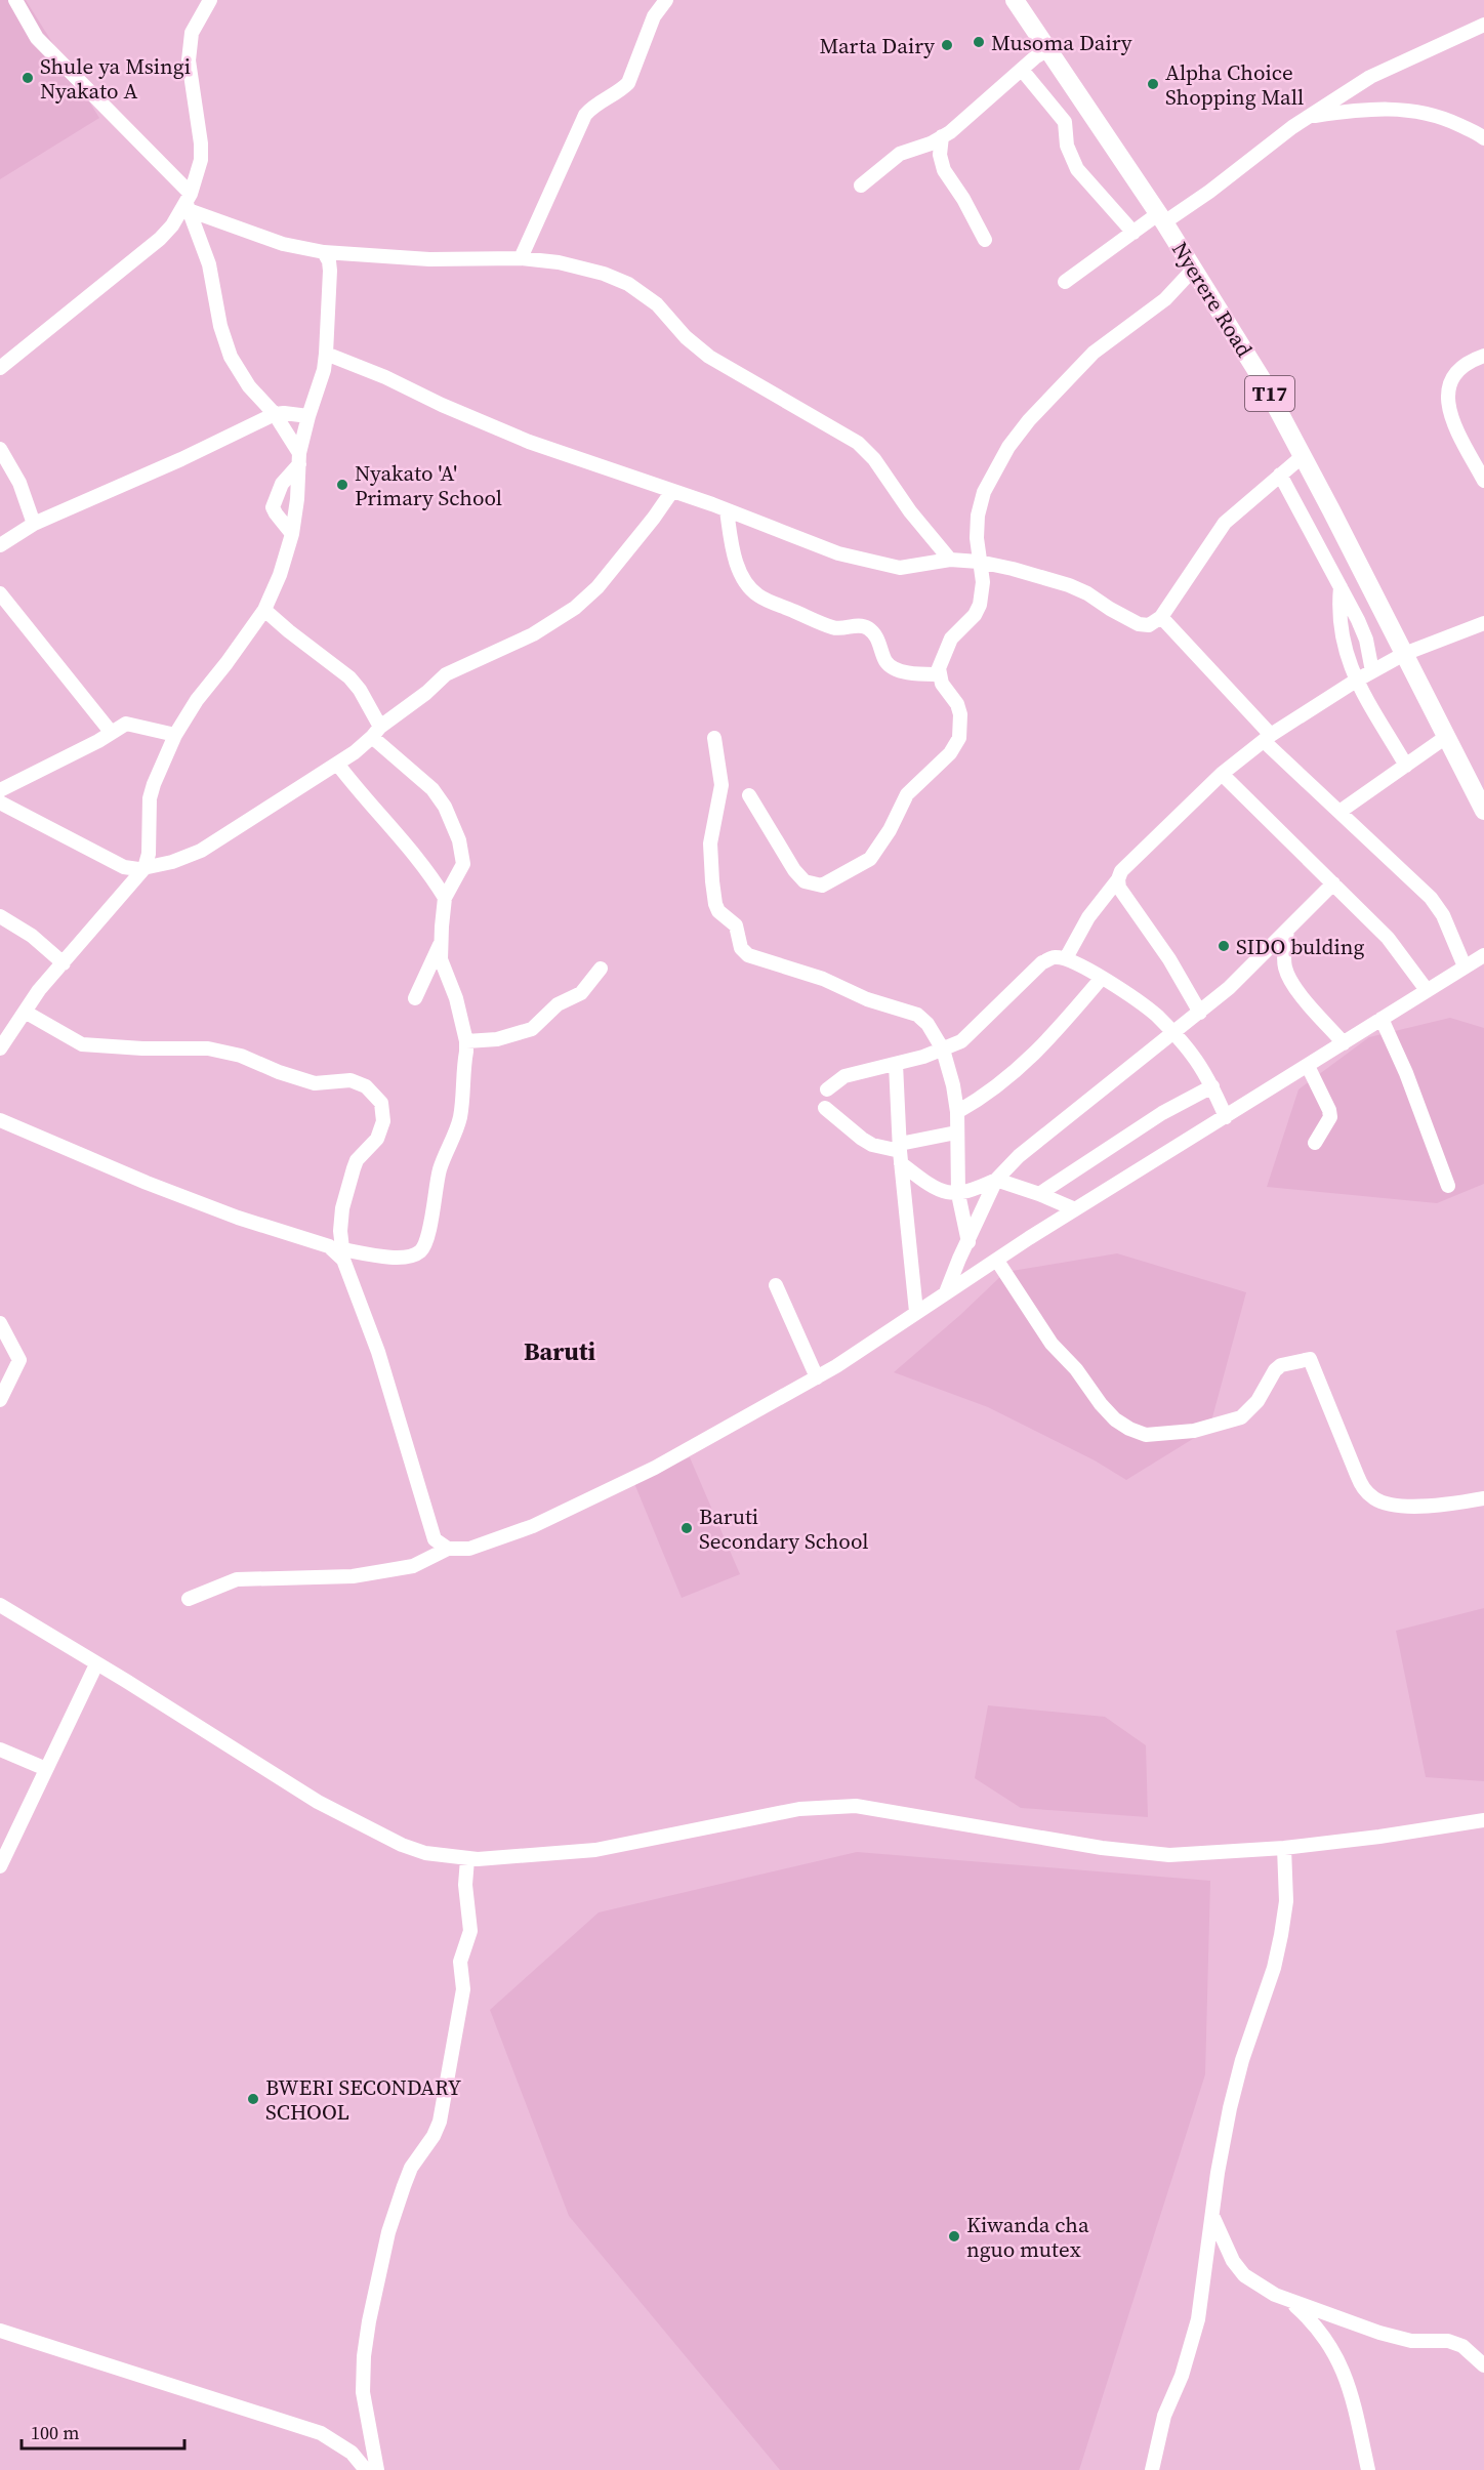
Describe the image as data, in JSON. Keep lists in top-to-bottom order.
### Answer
{
  "streets": {
    "main road": ["Nyerere Road", "T17"]
  },
  "districts": ["Baruti"],
  "places": [
    "Musoma Dairy",
    "Marta Dairy",
    "Shule ya Msingi Nyakato A",
    "Alpha Choice Shopping Mall",
    "Nyakato 'A' Primary School",
    "SIDO bulding",
    "Baruti Secondary School",
    "BWERI SECONDARY SCHOOL",
    "Kiwanda cha nguo mutex"
  ],
  "scale_bar": "100 m"
}
